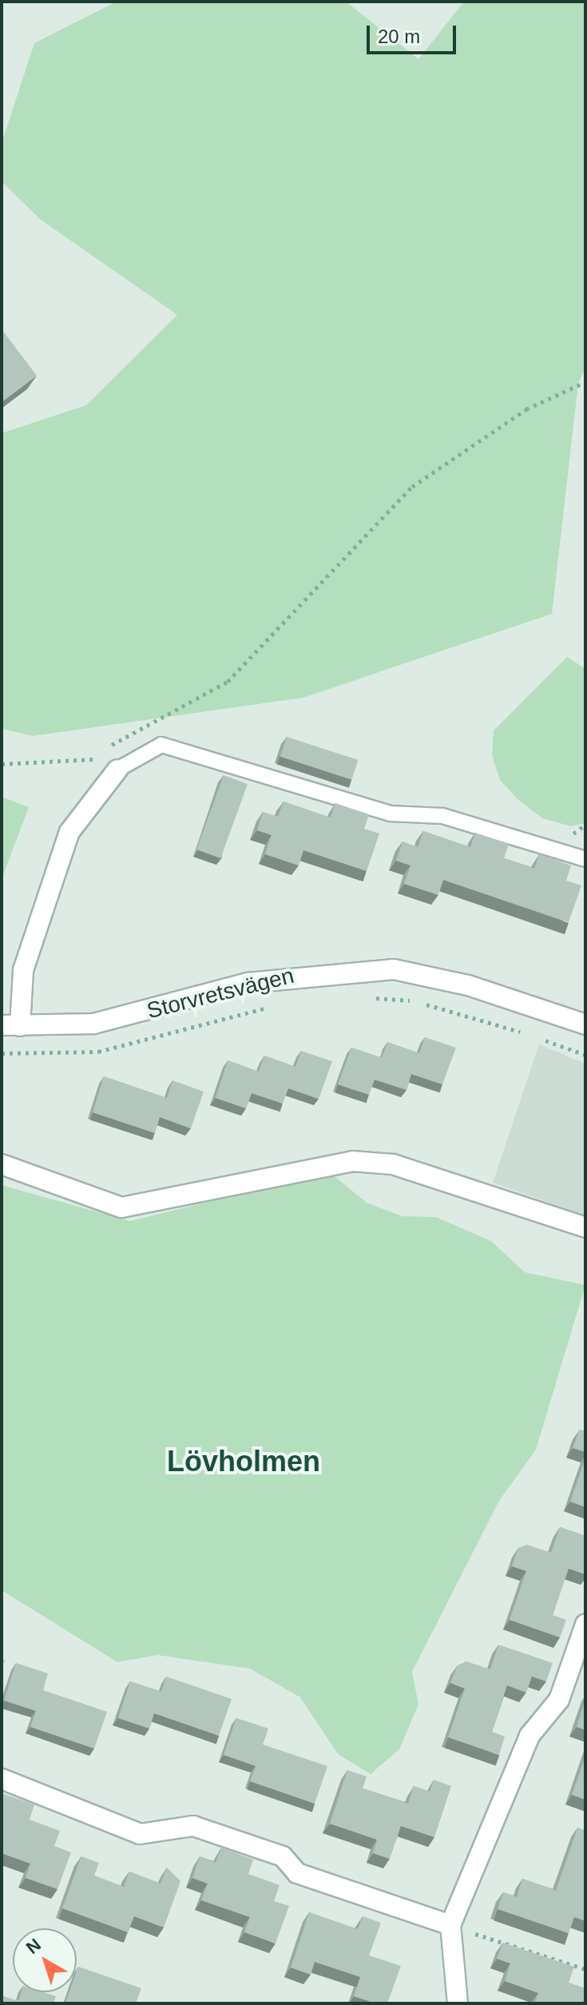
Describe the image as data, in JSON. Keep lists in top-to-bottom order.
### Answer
{
  "streets": {
    "street": ["Storvretsvägen"]
  },
  "districts": ["Lövholmen"],
  "scale_bar": "20 m",
  "north": "top left"
}
